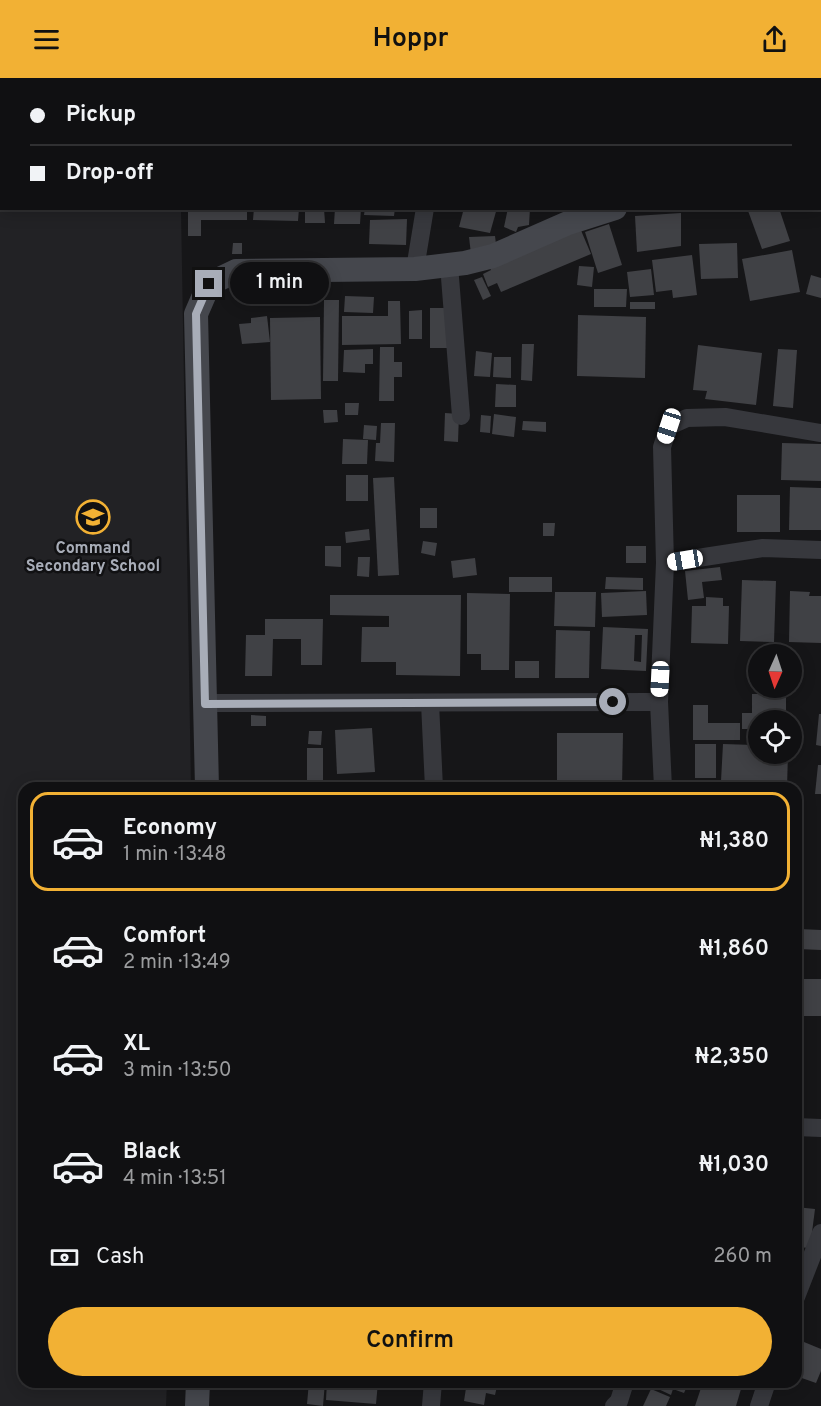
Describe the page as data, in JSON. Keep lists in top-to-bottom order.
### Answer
{
  "places": {
    "school or university": ["Command Secondary School"]
  },
  "north": "bottom",
  "page": {
    "header": "Hoppr",
    "banner": ["Pickup", "Drop-off"],
    "bubble": "1 min",
    "list": [
      {
        "name": "Economy",
        "note": "1 min · 13:48",
        "value": "₦1,380"
      },
      {
        "name": "Comfort",
        "note": "2 min · 13:49",
        "value": "₦1,860"
      },
      {
        "name": "XL",
        "note": "3 min · 13:50",
        "value": "₦2,350"
      },
      {
        "name": "Black",
        "note": "4 min · 13:51",
        "value": "₦1,030"
      }
    ],
    "pay": ["Cash", "260 m"],
    "buttons": "Confirm"
  }
}
